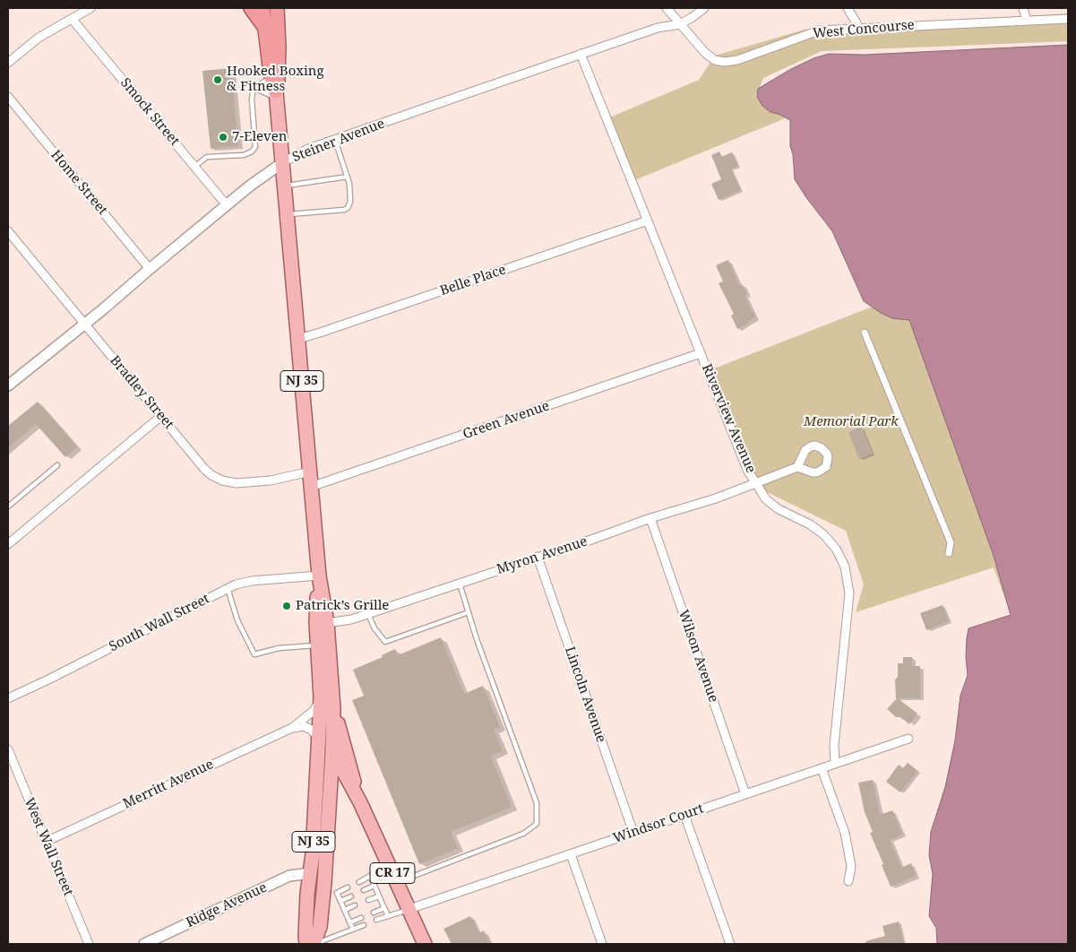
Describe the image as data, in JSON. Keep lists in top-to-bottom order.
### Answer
{
  "streets": {
    "highway": ["NJ 35"],
    "main road": ["CR 17"],
    "street": [
      "West Concourse",
      "Smock Street",
      "Steiner Avenue",
      "Home Street",
      "Belle Place",
      "Bradley Street",
      "Riverview Avenue",
      "Green Avenue",
      "Myron Avenue",
      "South Wall Street",
      "Wilson Avenue",
      "Lincoln Avenue",
      "Merritt Avenue",
      "Windsor Court",
      "West Wall Street",
      "Ridge Avenue"
    ]
  },
  "crossings": [
    ["West Concourse", "Steiner Avenue"],
    ["Smock Street", "Steiner Avenue"],
    ["Steiner Avenue", "Home Street"],
    ["Steiner Avenue", "NJ 35"],
    ["Steiner Avenue", "Bradley Street"],
    ["Steiner Avenue", "Riverview Avenue"],
    ["Belle Place", "NJ 35"],
    ["Belle Place", "Riverview Avenue"],
    ["NJ 35", "Bradley Street"],
    ["NJ 35", "Green Avenue"],
    ["NJ 35", "Myron Avenue"],
    ["NJ 35", "South Wall Street"],
    ["NJ 35", "Merritt Avenue"],
    ["NJ 35", "CR 17"],
    ["NJ 35", "Ridge Avenue"],
    ["Riverview Avenue", "Green Avenue"],
    ["Riverview Avenue", "Myron Avenue"],
    ["Riverview Avenue", "Windsor Court"],
    ["Myron Avenue", "Wilson Avenue"],
    ["Myron Avenue", "Lincoln Avenue"],
    ["Wilson Avenue", "Windsor Court"],
    ["Lincoln Avenue", "Windsor Court"],
    ["Merritt Avenue", "West Wall Street"],
    ["Merritt Avenue", "CR 17"],
    ["Windsor Court", "CR 17"]
  ],
  "parks": ["Memorial Park"],
  "places": ["Hooked Boxing & Fitness", "7-Eleven", "Patrick’s Grille"]
}
